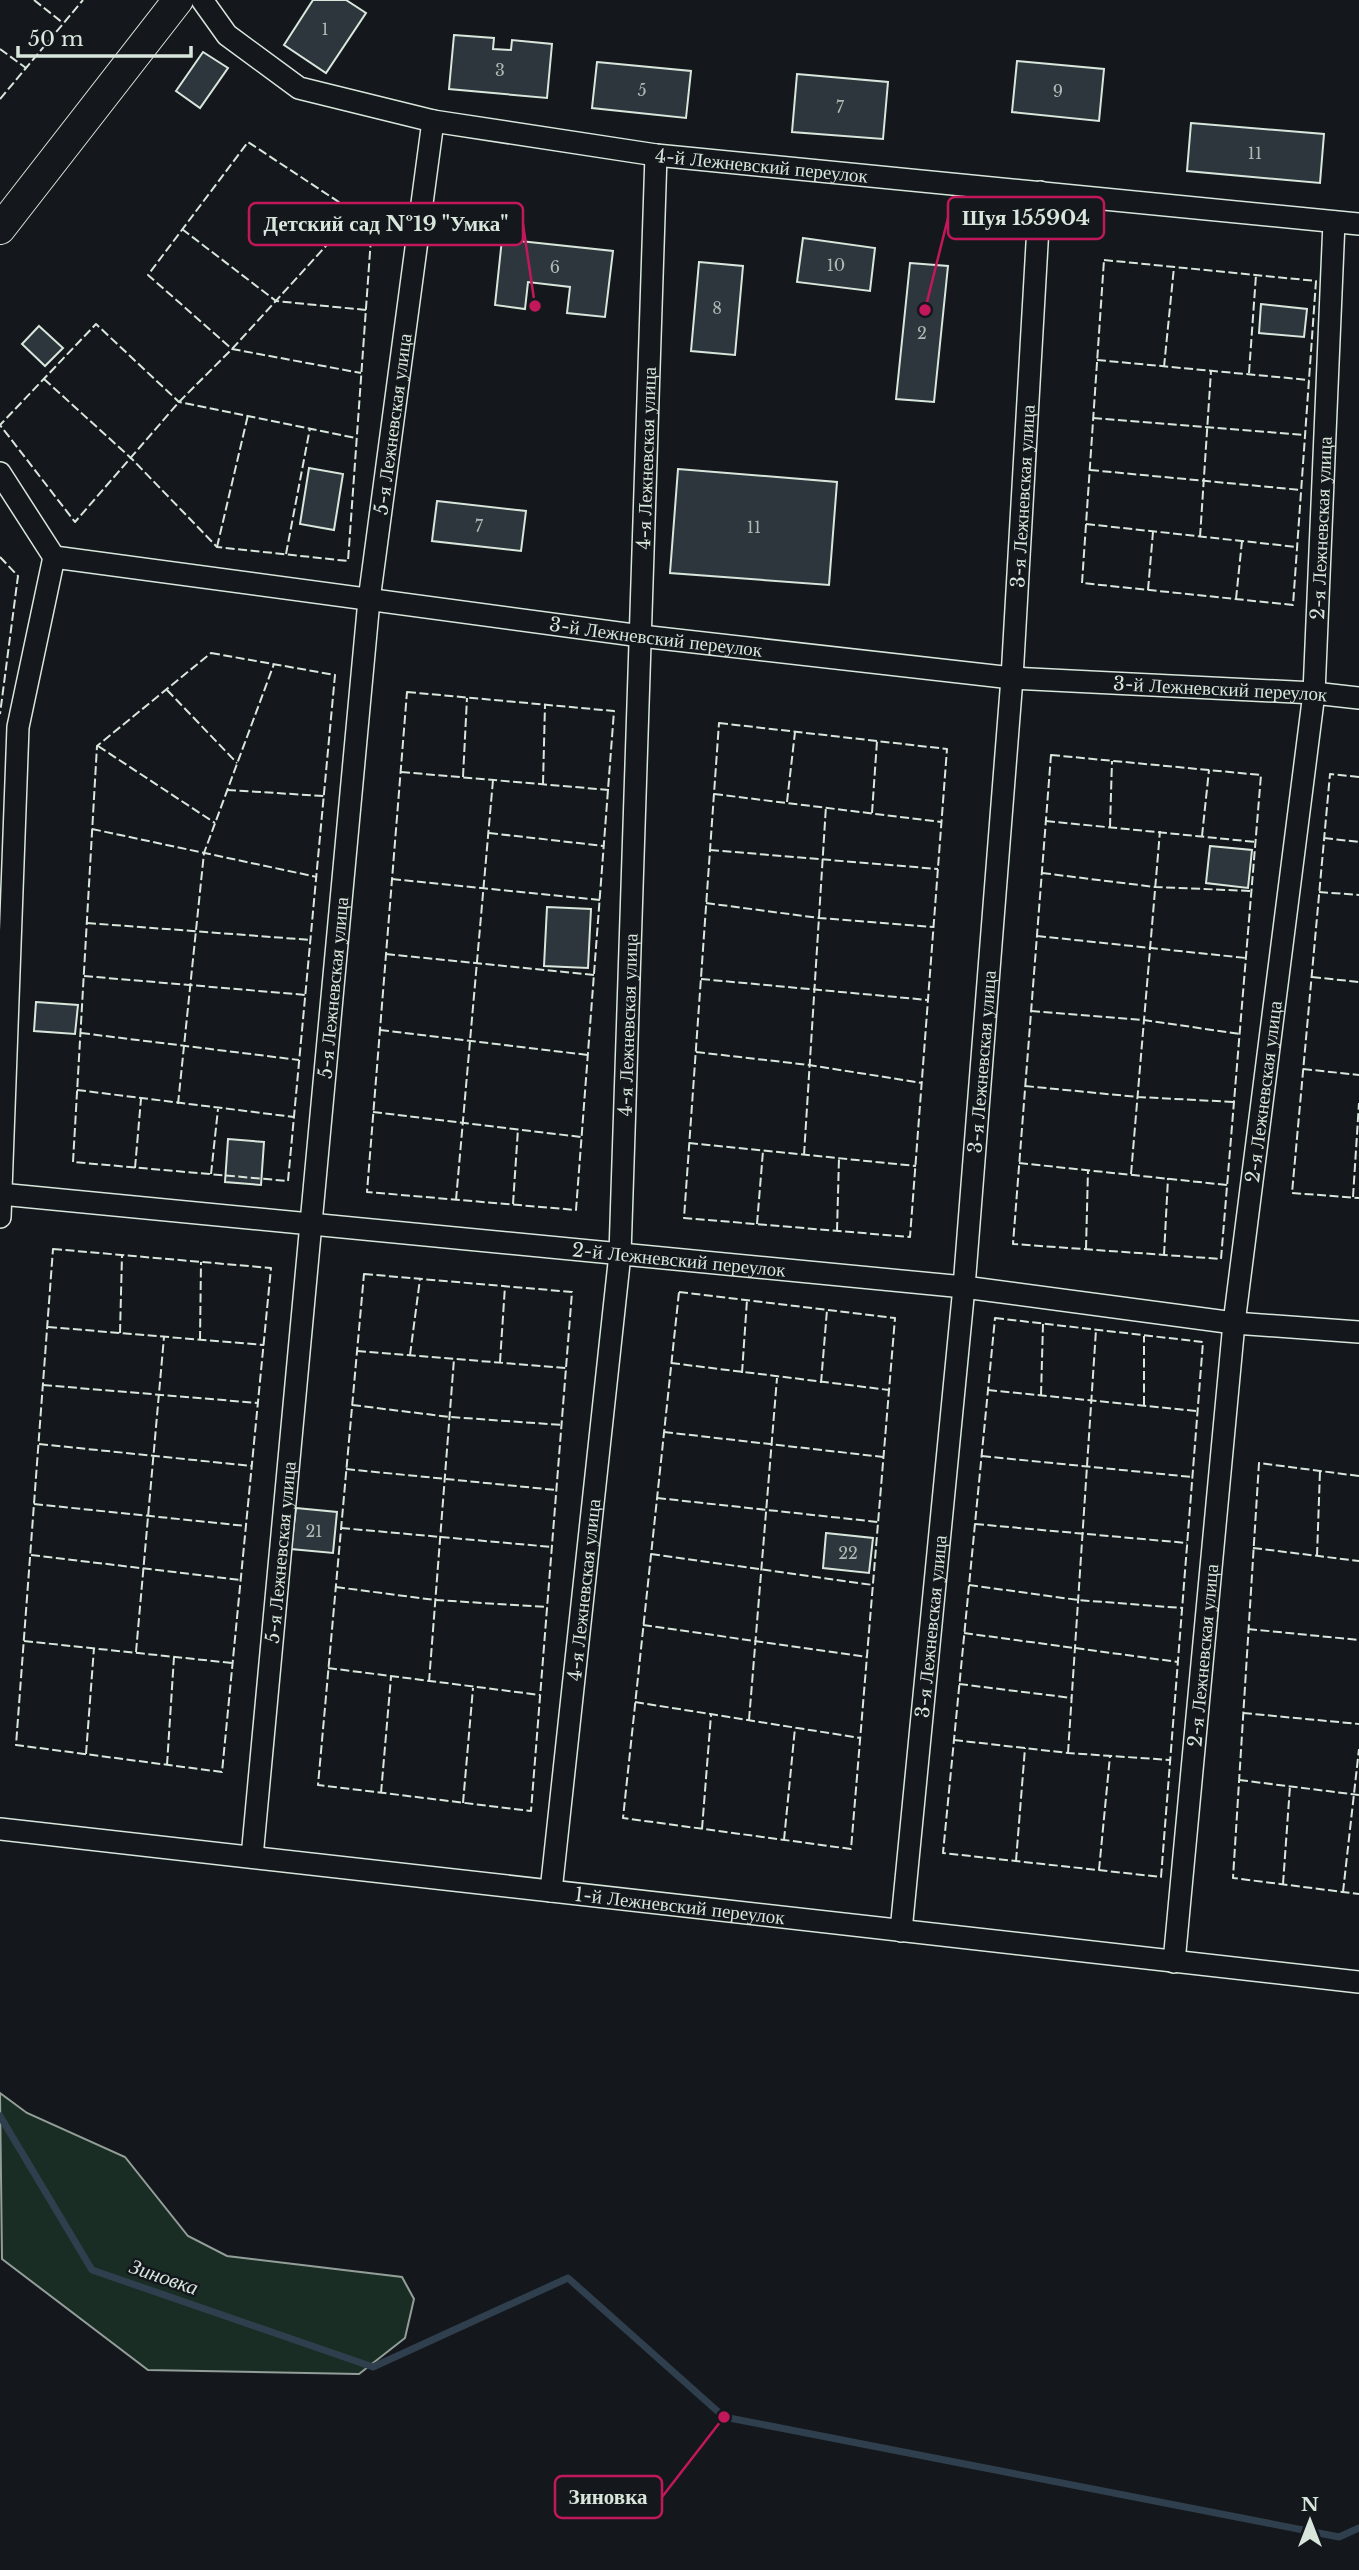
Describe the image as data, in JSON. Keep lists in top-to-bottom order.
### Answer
{
  "streets": {
    "street": [
      "4-й Лежневский переулок",
      "5-я Лежневская улица",
      "4-я Лежневская улица",
      "3-я Лежневская улица",
      "2-я Лежневская улица",
      "3-й Лежневский переулок",
      "2-й Лежневский переулок",
      "1-й Лежневский переулок"
    ]
  },
  "crossings": [
    ["4-й Лежневский переулок", "5-я Лежневская улица"],
    ["4-й Лежневский переулок", "4-я Лежневская улица"],
    ["4-й Лежневский переулок", "3-я Лежневская улица"],
    ["4-й Лежневский переулок", "2-я Лежневская улица"],
    ["5-я Лежневская улица", "3-й Лежневский переулок"],
    ["5-я Лежневская улица", "2-й Лежневский переулок"],
    ["5-я Лежневская улица", "1-й Лежневский переулок"],
    ["4-я Лежневская улица", "3-й Лежневский переулок"],
    ["4-я Лежневская улица", "2-й Лежневский переулок"],
    ["4-я Лежневская улица", "1-й Лежневский переулок"],
    ["3-я Лежневская улица", "3-й Лежневский переулок"],
    ["3-я Лежневская улица", "2-й Лежневский переулок"],
    ["3-я Лежневская улица", "1-й Лежневский переулок"],
    ["2-я Лежневская улица", "3-й Лежневский переулок"],
    ["2-я Лежневская улица", "2-й Лежневский переулок"],
    ["2-я Лежневская улица", "1-й Лежневский переулок"]
  ],
  "water": ["Зиновка"],
  "places": ["Детский сад №19 \"Умка\"", "Шуя 155904", "Зиновка"],
  "house_numbers": [
    "1",
    "3",
    "5",
    "9",
    "7",
    "11",
    "10",
    "6",
    "8",
    "2",
    "7",
    "11",
    "21",
    "22"
  ],
  "scale_bar": "50 m",
  "north": "top"
}
